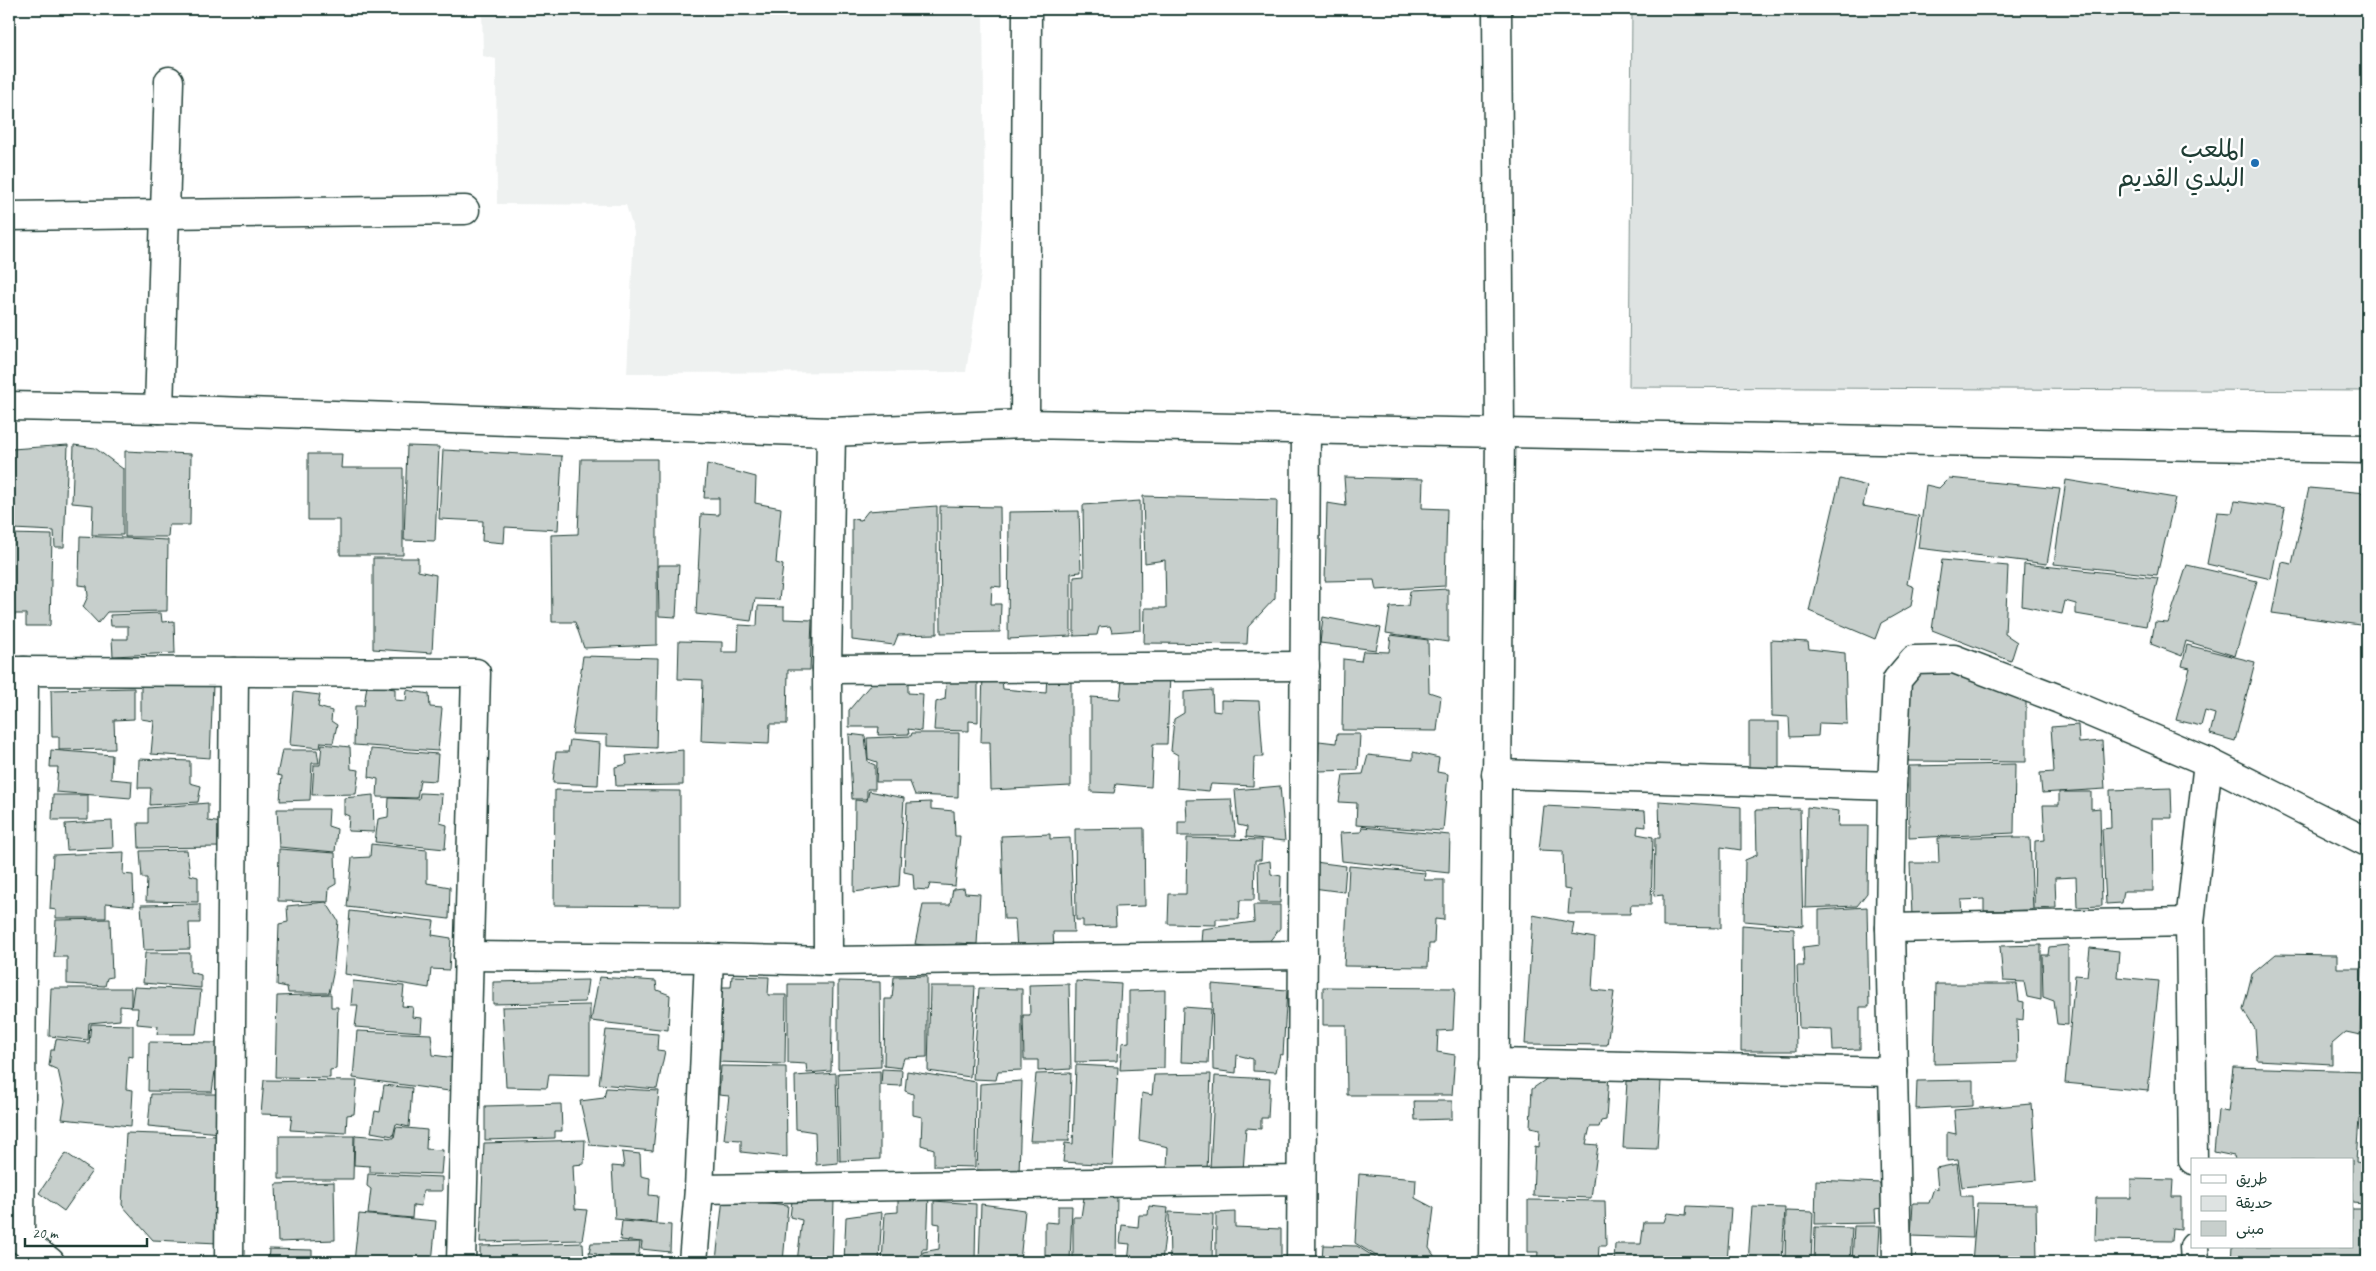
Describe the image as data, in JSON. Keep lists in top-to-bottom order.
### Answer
{
  "places": ["الملعب البلدي القديم"],
  "legend": ["طريق", "حديقة", "مبنى"],
  "scale_bar": "20 m"
}
